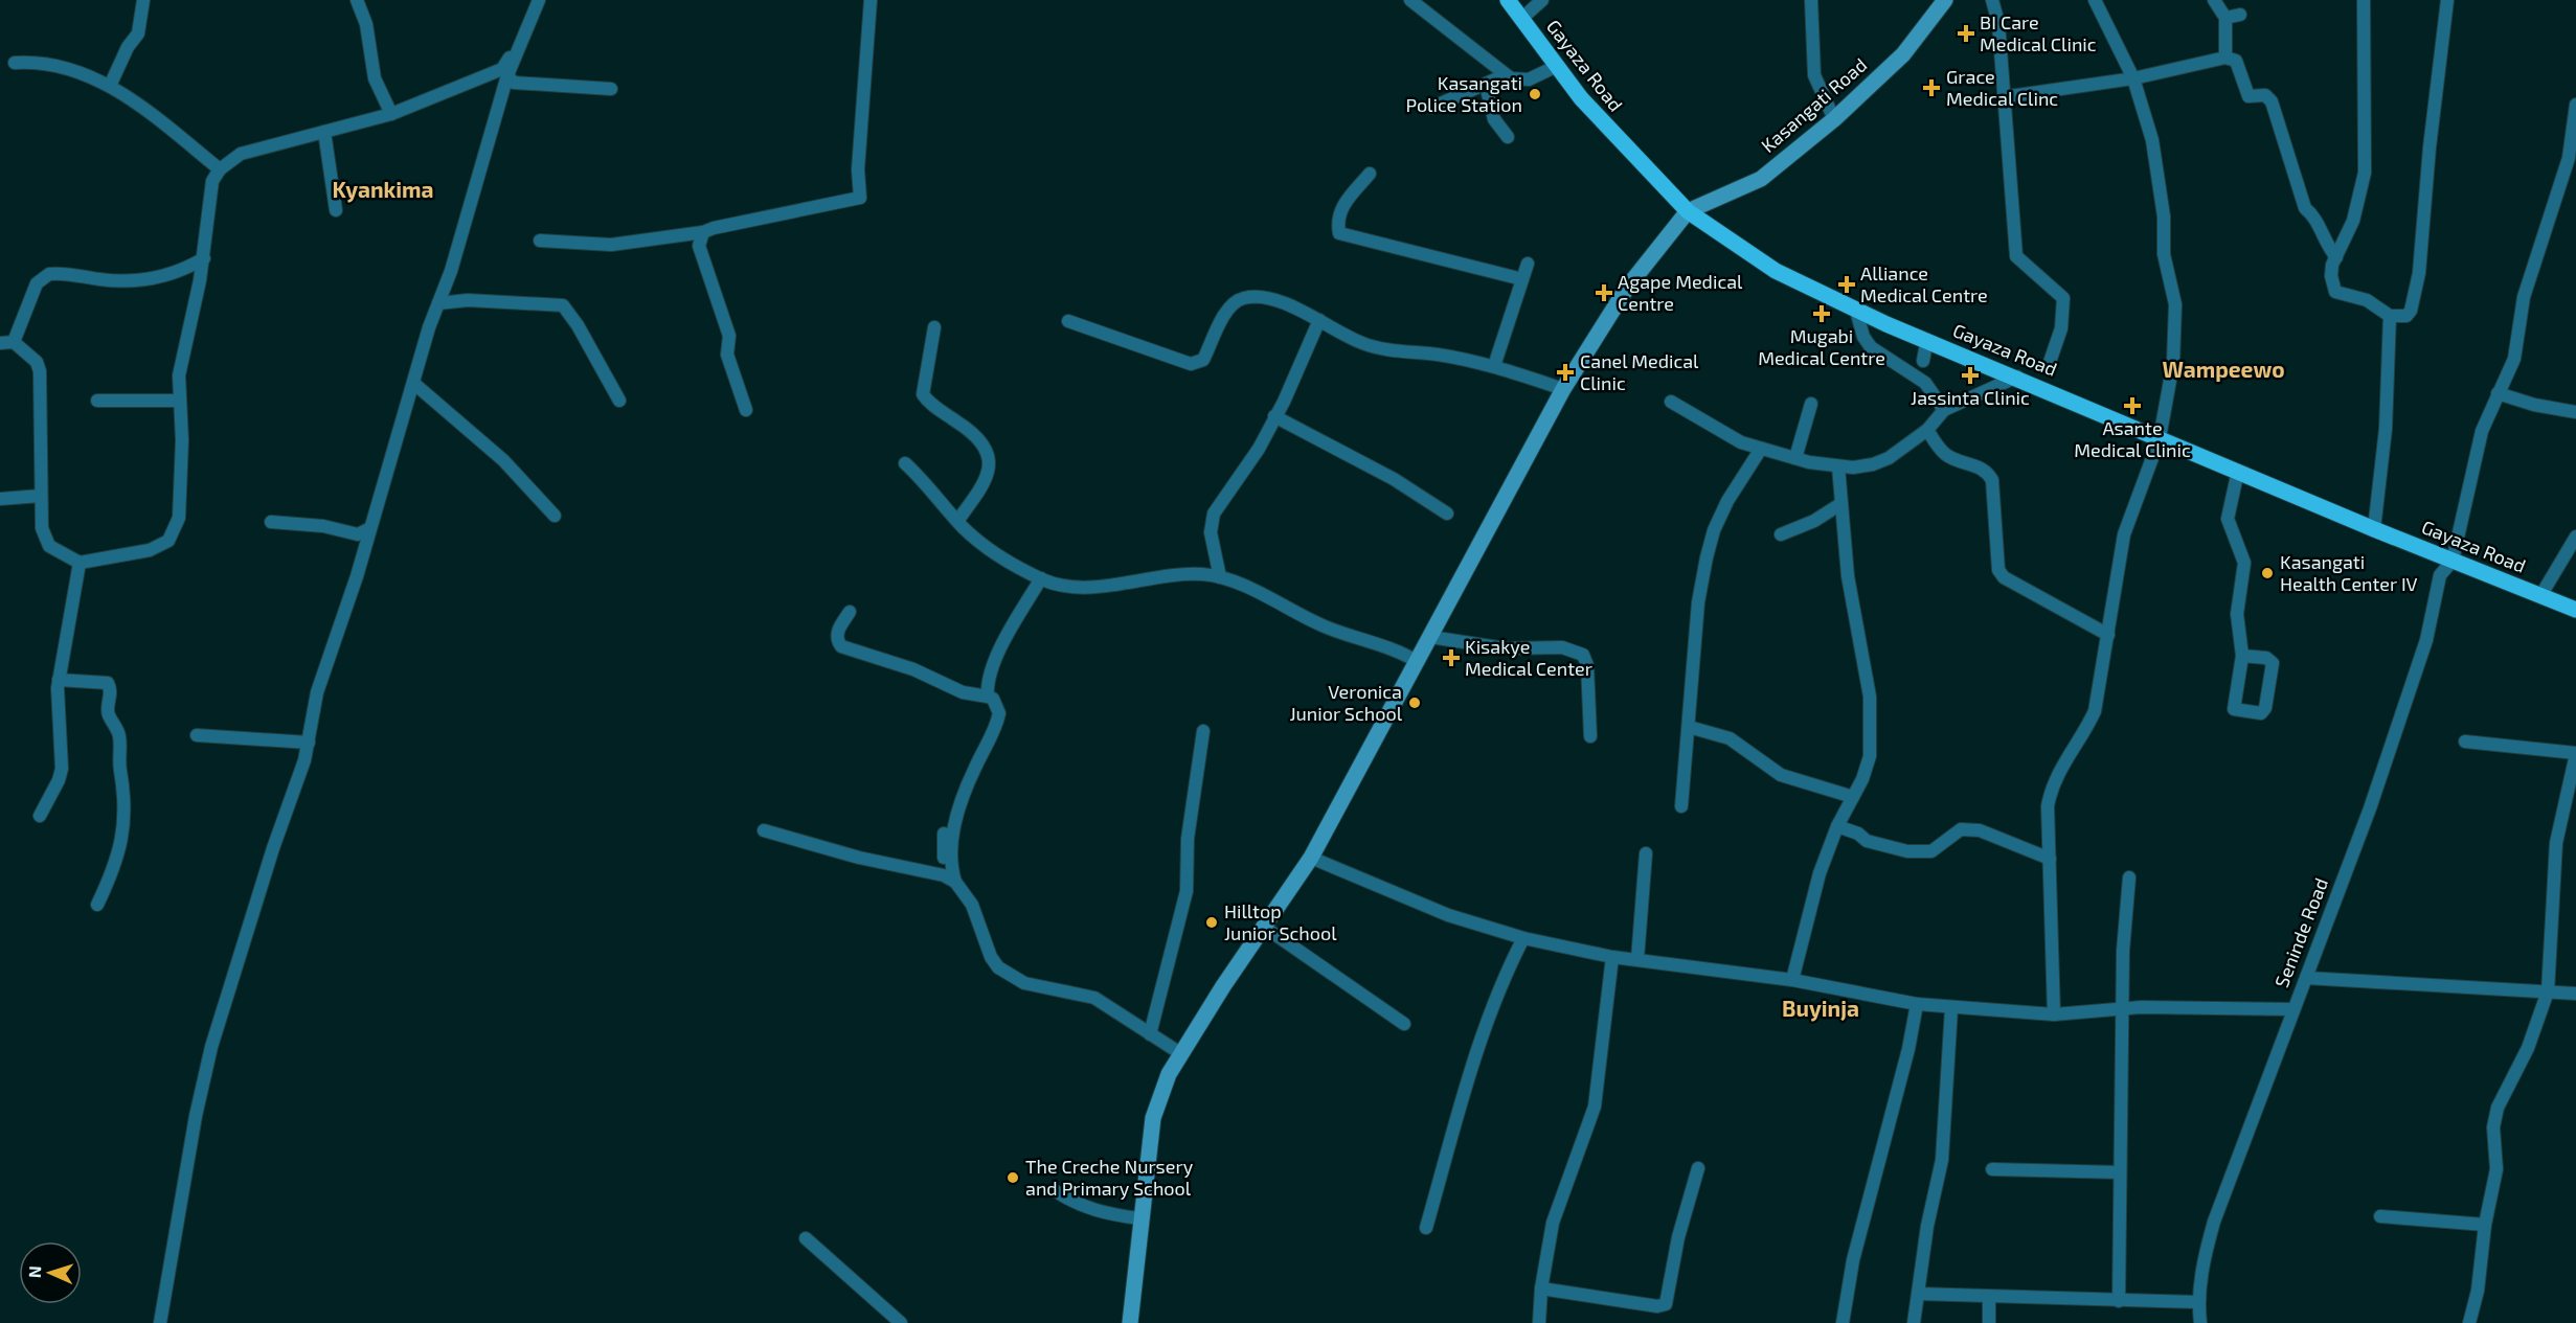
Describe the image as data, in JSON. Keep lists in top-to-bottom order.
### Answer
{
  "streets": {
    "main road": ["Gayaza Road"],
    "street": ["Kasangati Road", "Seninde Road"]
  },
  "crossings": [
    ["Gayaza Road", "Kasangati Road"],
    ["Gayaza Road", "Seninde Road"]
  ],
  "districts": ["Kyankima", "Wampeewo", "Buyinja"],
  "places": {
    "health": [
      "BI Care Medical Clinic",
      "Grace Medical Clinc",
      "Alliance Medical Centre",
      "Agape Medical Centre",
      "Mugabi Medical Centre",
      "Canel Medical Clinic",
      "Jassinta Clinic",
      "Asante Medical Clinic",
      "Kisakye Medical Center"
    ],
    "other": [
      "Kasangati Police Station",
      "Kasangati Health Center IV",
      "Veronica Junior School",
      "Hilltop Junior School",
      "The Creche Nursery and Primary School"
    ]
  },
  "north": "left"
}
